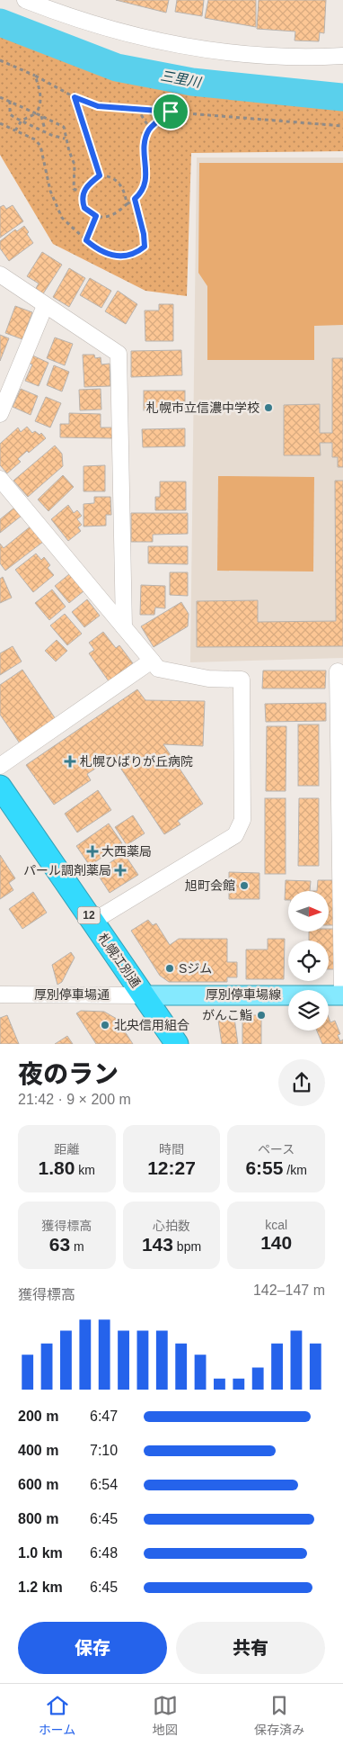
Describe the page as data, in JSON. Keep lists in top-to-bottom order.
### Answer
{
  "streets": {
    "highway": ["12", "札幌江別通"],
    "main road": ["厚別停車場線"],
    "street": ["厚別停車場通"]
  },
  "crossings": [
    ["札幌江別通", "厚別停車場通"],
    ["札幌江別通", "厚別停車場線"],
    ["厚別停車場通", "厚別停車場線"]
  ],
  "water": ["三里川"],
  "places": {
    "other": [
      "札幌市立信濃中学校",
      "旭町会館",
      "Sジム",
      "がんこ鮨",
      "北央信用組合"
    ],
    "health": ["札幌ひばりが丘病院", "大西薬局", "パール調剤薬局"]
  },
  "north": "right",
  "page": {
    "heading": ["夜のラン", "21:42 · 9 × 200 m"],
    "stats": [
      ["距離", "1.80 km"],
      ["時間", "12:27"],
      ["ペース", "6:55 /km"],
      ["獲得標高", "63 m"],
      ["心拍数", "143 bpm"],
      ["kcal", "140"]
    ],
    "chart": ["獲得標高", "142–147 m"],
    "list": [
      {
        "name": "200 m",
        "note": "6:47"
      },
      {
        "name": "400 m",
        "note": "7:10"
      },
      {
        "name": "600 m",
        "note": "6:54"
      },
      {
        "name": "800 m",
        "note": "6:45"
      },
      {
        "name": "1.0 km",
        "note": "6:48"
      },
      {
        "name": "1.2 km",
        "note": "6:45"
      }
    ],
    "buttons": ["保存", "共有"],
    "tabs": ["ホーム", "地図", "保存済み"]
  }
}
